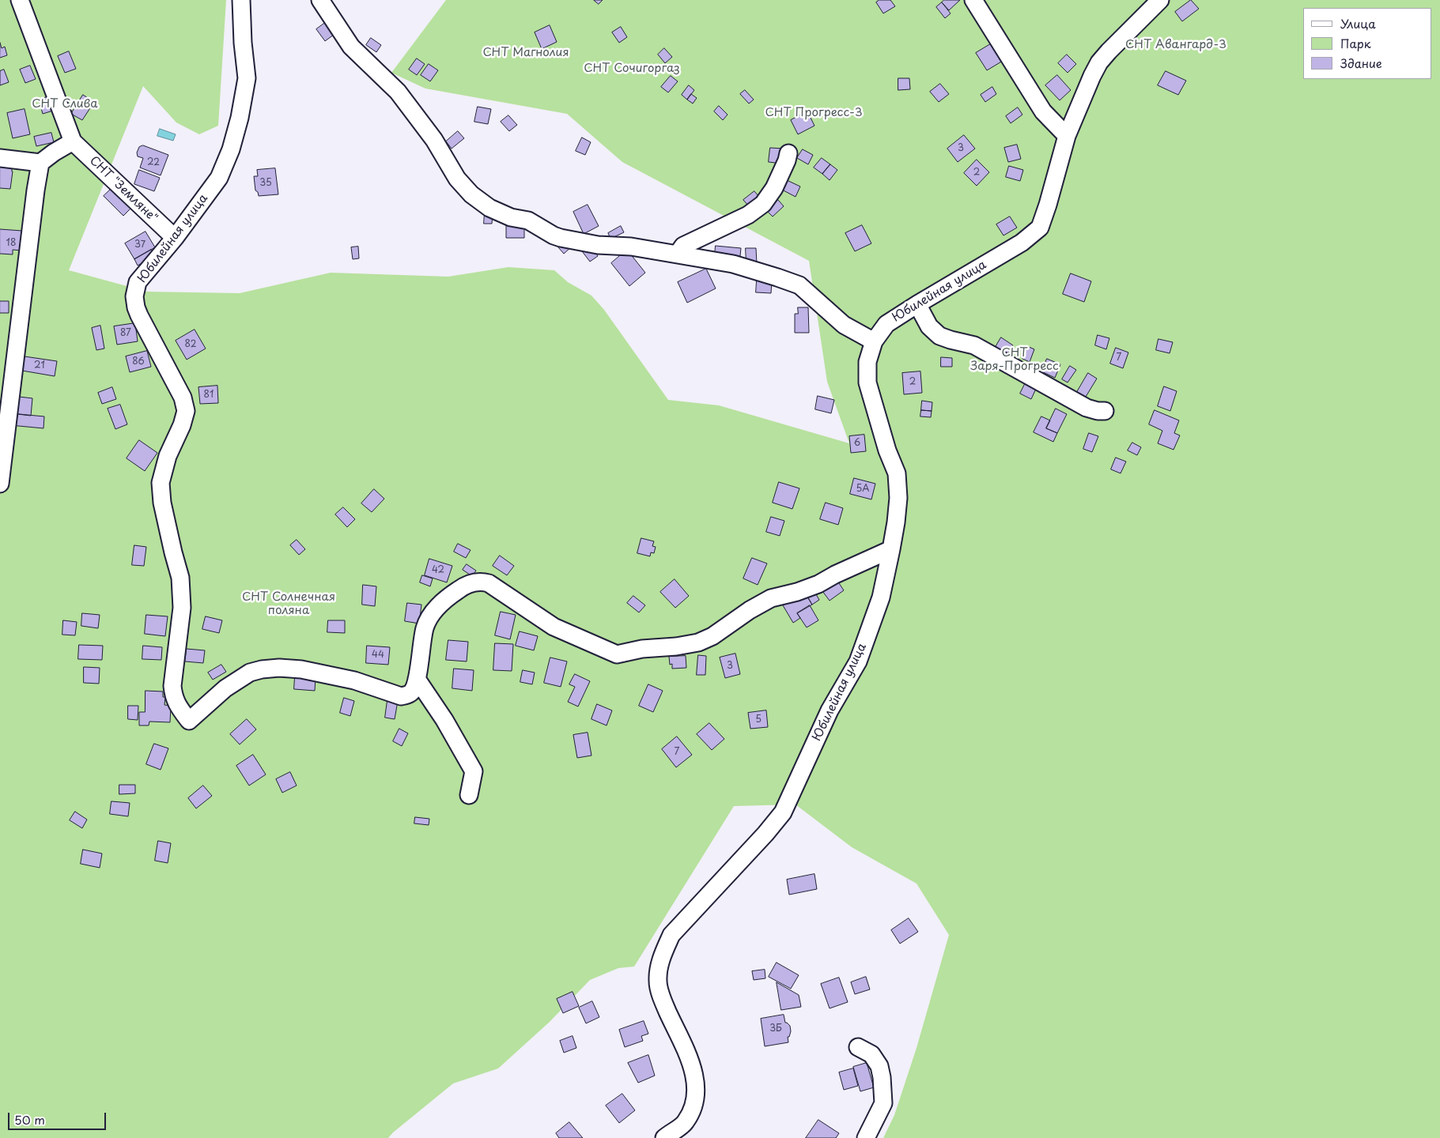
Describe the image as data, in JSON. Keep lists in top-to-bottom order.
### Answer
{
  "streets": {
    "street": ["СНТ \"Земляне\"", "Юбилейная улица"]
  },
  "crossings": [
    ["СНТ \"Земляне\"", "Юбилейная улица"]
  ],
  "parks": [
    "СНТ Авангард-3",
    "СНТ Магнолия",
    "СНТ Сочигоргаз",
    "СНТ Слива",
    "СНТ Прогресс-3",
    "СНТ Заря-Прогресс",
    "СНТ Солнечная поляна"
  ],
  "house_numbers": [
    "3",
    "22",
    "2",
    "35",
    "18",
    "37",
    "87",
    "82",
    "7",
    "86",
    "21",
    "2",
    "81",
    "6",
    "5А",
    "42",
    "44",
    "3",
    "5",
    "7",
    "3Б"
  ],
  "legend": ["Улица", "Парк", "Здание"],
  "scale_bar": "50 m"
}
